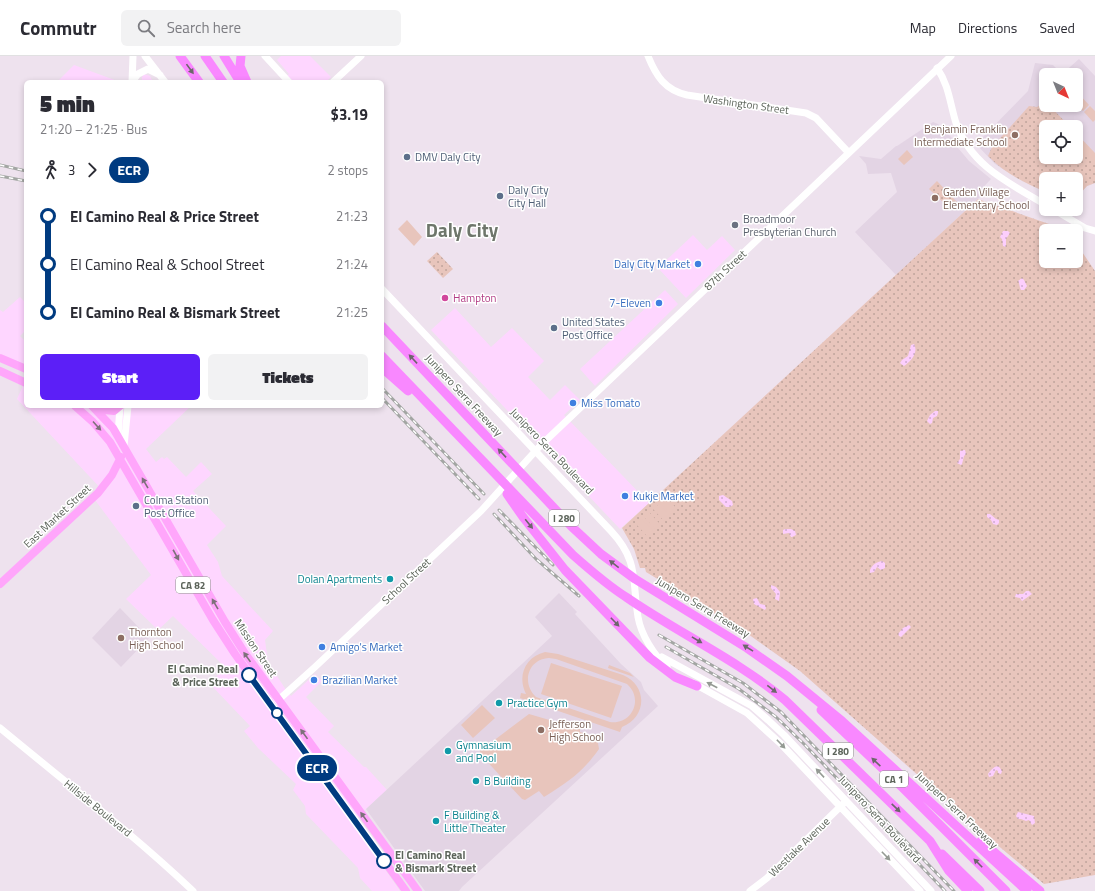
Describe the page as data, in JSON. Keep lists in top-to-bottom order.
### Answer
{
  "streets": {
    "highway": [
      "Junipero Serra Freeway",
      "Junipero Serra Boulevard",
      "I 280",
      "CA 1"
    ],
    "main road": ["East Market Street", "CA 82", "Mission Street"],
    "street": [
      "Washington Street",
      "87th Street",
      "School Street",
      "Hillside Boulevard",
      "Westlake Avenue"
    ]
  },
  "crossings": [
    ["Washington Street", "87th Street"],
    ["87th Street", "Junipero Serra Boulevard"],
    ["87th Street", "School Street"],
    ["Junipero Serra Freeway", "CA 1"],
    ["Junipero Serra Boulevard", "I 280"],
    ["Junipero Serra Boulevard", "School Street"],
    ["Junipero Serra Boulevard", "Westlake Avenue"],
    ["East Market Street", "CA 82"],
    ["East Market Street", "Mission Street"],
    ["School Street", "Mission Street"],
    ["CA 82", "Mission Street"]
  ],
  "districts": ["Daly City"],
  "places": [
    "Benjamin Franklin Intermediate School",
    "DMV Daly City",
    "Daly City City Hall",
    "Garden Village Elementary School",
    "Broadmoor Presbyterian Church",
    "Daly City Market",
    "Hampton",
    "7-Eleven",
    "United States Post Office",
    "Miss Tomato",
    "Kukje Market",
    "Colma Station Post Office",
    "Dolan Apartments",
    "Thornton High School",
    "Amigo's Market",
    "El Camino Real & Price Street",
    "Brazilian Market",
    "Practice Gym",
    "Jefferson High School",
    "Gymnasium and Pool",
    "B Building",
    "F Building & Little Theater",
    "El Camino Real & Bismark Street"
  ],
  "lines": ["bus line ECR"],
  "north": "bottom right",
  "page": {
    "header": "Commutr",
    "search": "Search here",
    "nav": ["Map", "Directions", "Saved"],
    "on_map": "ECR",
    "map_buttons": ["+", "−"],
    "heading": ["5 min", "21:20 – 21:25 · Bus", "$3.19"],
    "legs": ["3", "ECR", "2 stops"],
    "list": [
      {
        "name": "El Camino Real & Price Street",
        "value": "21:23"
      },
      {
        "name": "El Camino Real & School Street",
        "value": "21:24"
      },
      {
        "name": "El Camino Real & Bismark Street",
        "value": "21:25"
      }
    ],
    "buttons": ["Start", "Tickets"]
  }
}
